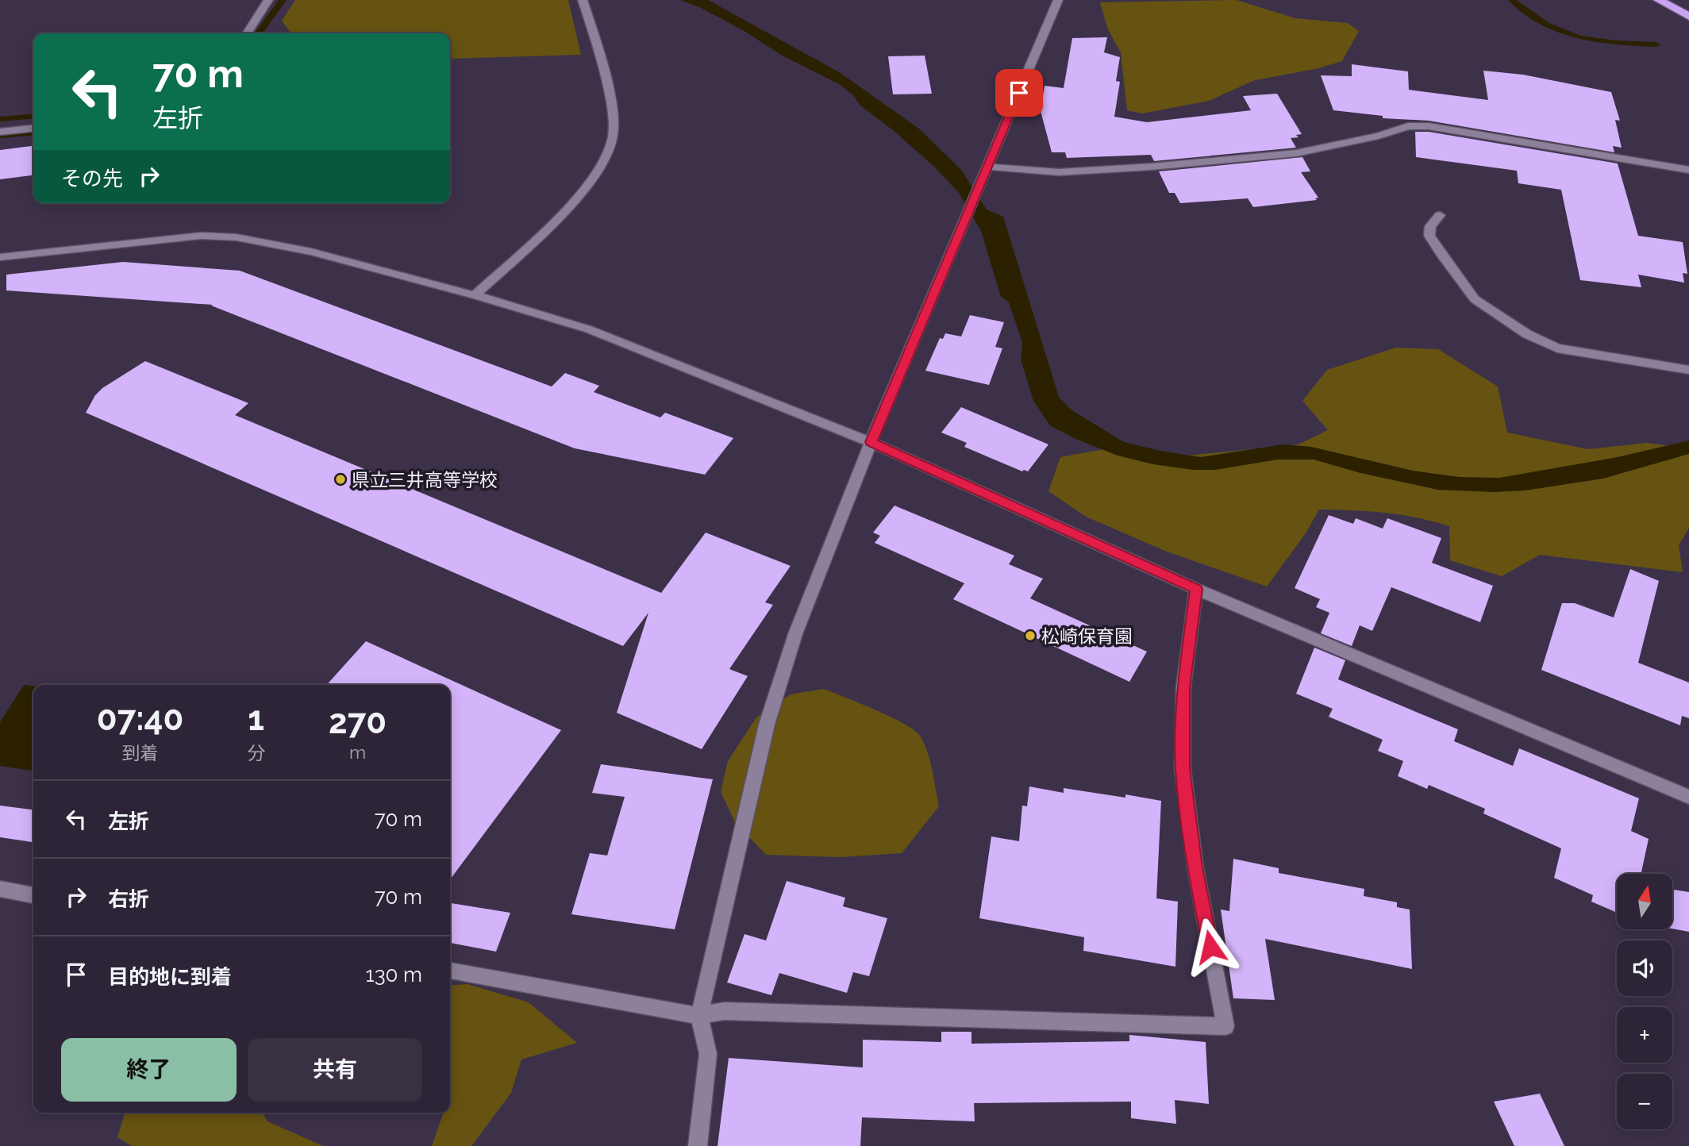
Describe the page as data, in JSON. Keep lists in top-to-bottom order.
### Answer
{
  "places": ["県立三井高等学校", "松崎保育園"],
  "north": "top",
  "page": {
    "turn": ["70 m", "左折"],
    "then": "その先",
    "eta": [
      "07:40",
      "到着",
      "1",
      "分",
      "270",
      "m"
    ],
    "list": [
      {
        "name": "左折",
        "value": "70 m"
      },
      {
        "name": "右折",
        "value": "70 m"
      },
      {
        "name": "目的地に到着",
        "value": "130 m"
      }
    ],
    "map_buttons": ["+", "−"],
    "buttons": ["終了", "共有"]
  }
}
